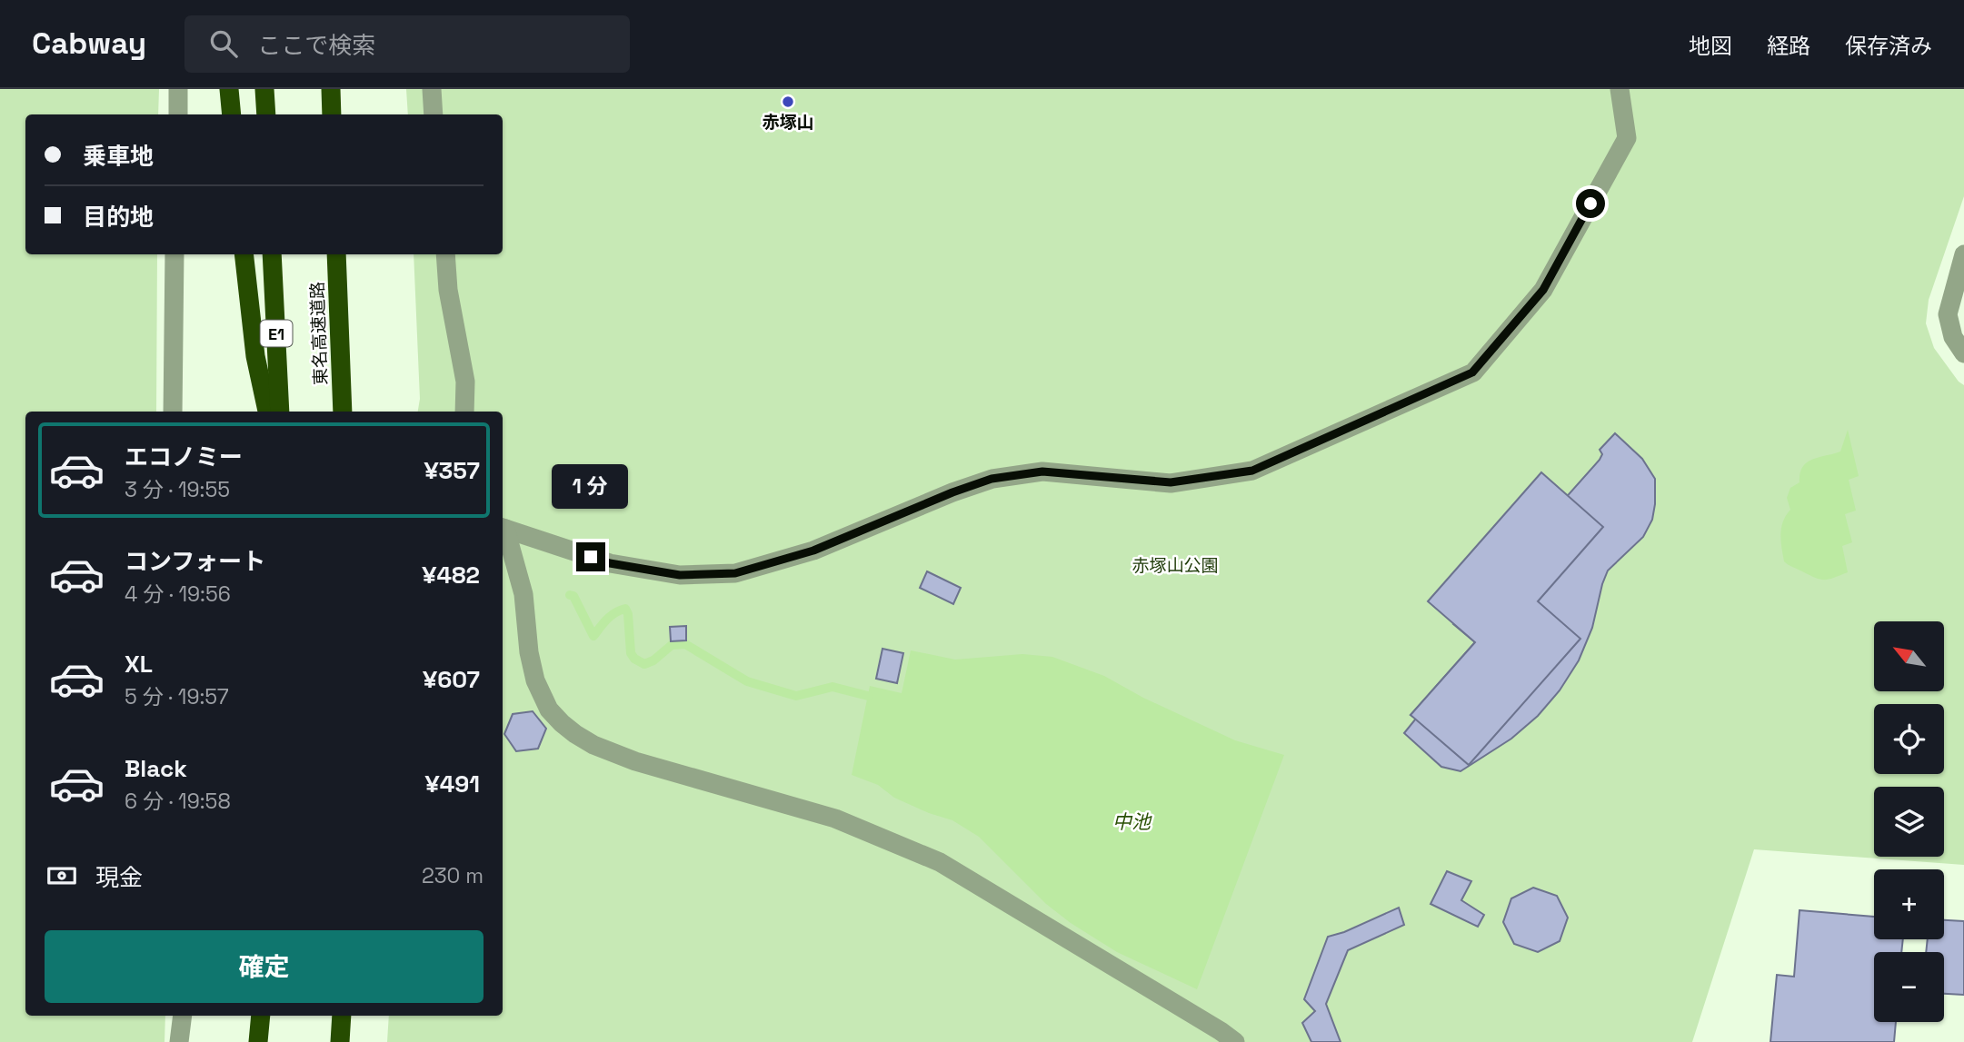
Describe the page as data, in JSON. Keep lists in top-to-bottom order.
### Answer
{
  "streets": {
    "highway": ["E1", "東名高速道路"]
  },
  "water": ["中池"],
  "parks": ["赤塚山公園"],
  "places": ["赤塚山"],
  "north": "top left",
  "page": {
    "header": "Cabway",
    "search": "ここで検索",
    "nav": ["地図", "経路", "保存済み"],
    "banner": ["乗車地", "目的地"],
    "list": [
      {
        "name": "エコノミー",
        "note": "3 分 · 19:55",
        "value": "¥357"
      },
      {
        "name": "コンフォート",
        "note": "4 分 · 19:56",
        "value": "¥482"
      },
      {
        "name": "XL",
        "note": "5 分 · 19:57",
        "value": "¥607"
      },
      {
        "name": "Black",
        "note": "6 分 · 19:58",
        "value": "¥491"
      }
    ],
    "bubble": "1 分",
    "map_buttons": ["+", "−"],
    "pay": ["現金", "230 m"],
    "buttons": "確定"
  }
}
